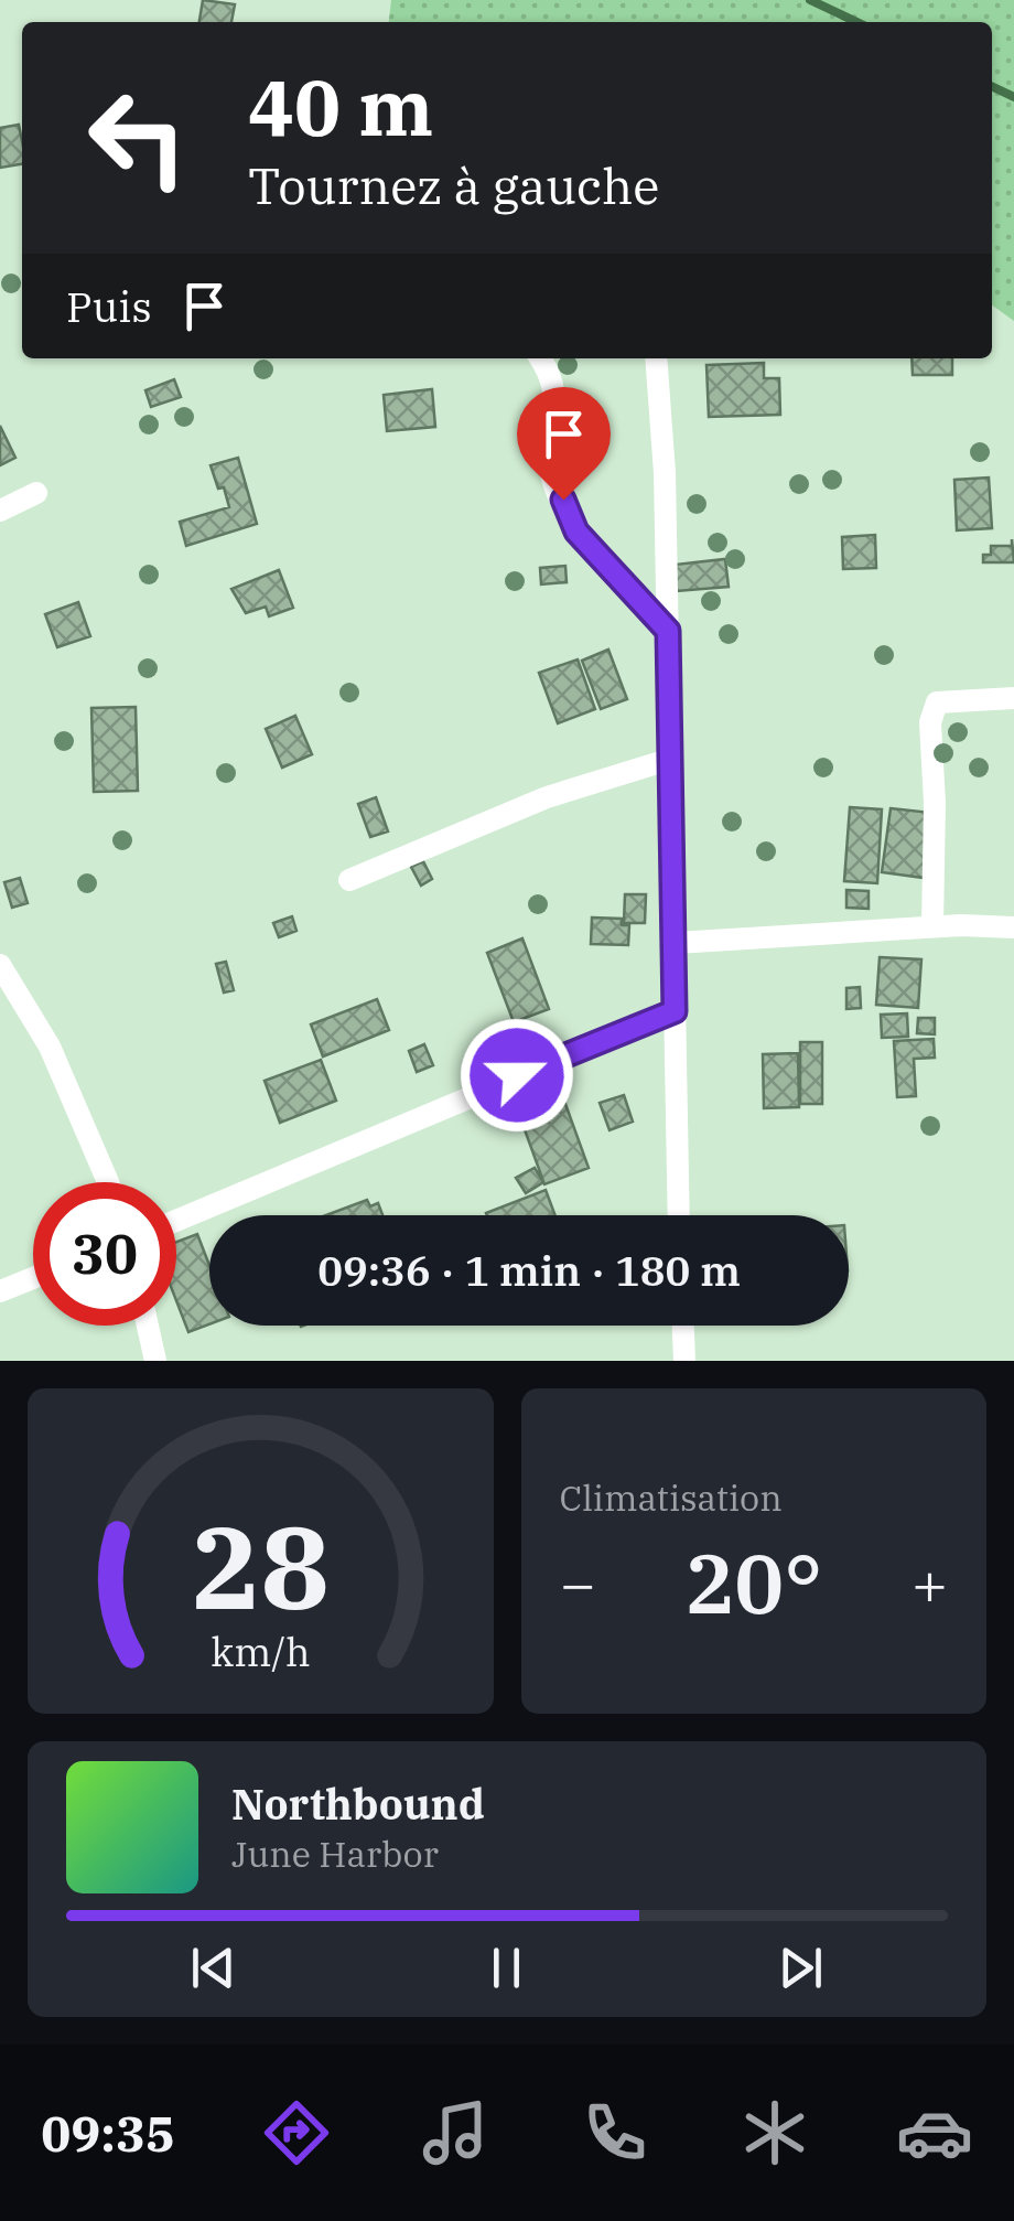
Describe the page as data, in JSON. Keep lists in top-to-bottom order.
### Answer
{
  "page": {
    "turn": ["40 m", "Tournez à gauche"],
    "then": "Puis",
    "limit": "30",
    "trip": "09:36 · 1 min · 180 m",
    "tile": "Climatisation",
    "heat": ["−", "20°", "+"],
    "song": ["Northbound", "June Harbor"],
    "tabs": "09:35",
    "gauge": ["28", "km/h"]
  }
}
